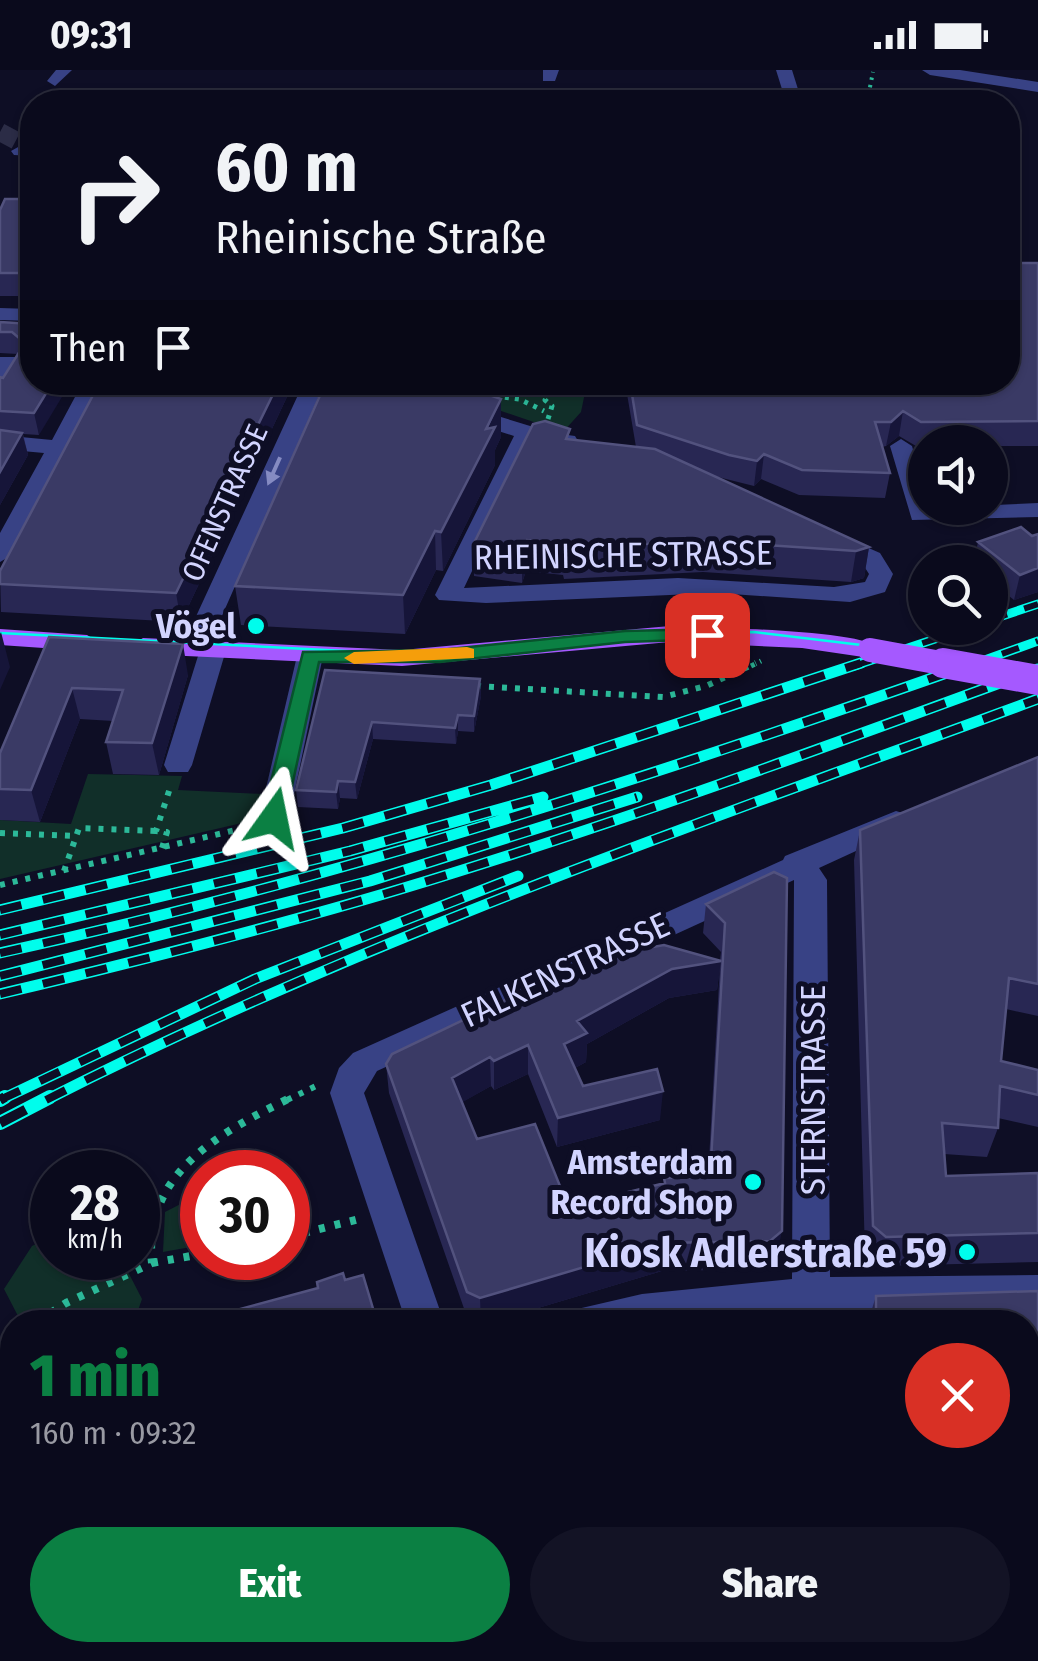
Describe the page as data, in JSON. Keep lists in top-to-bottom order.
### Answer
{
  "streets": {
    "street": [
      "OFENSTRASSE",
      "RHEINISCHE STRASSE",
      "FALKENSTRASSE",
      "STERNSTRASSE"
    ]
  },
  "crossings": [
    ["FALKENSTRASSE", "STERNSTRASSE"]
  ],
  "places": ["Vögel", "Amsterdam Record Shop", "Kiosk Adlerstraße 59"],
  "page": {
    "status": "09:31",
    "turn": ["60 m", "Rheinische Straße"],
    "then": "Then",
    "speed": "28 km/h",
    "limit": "30",
    "heading": ["1 min", "160 m · 09:32"],
    "buttons": ["Exit", "Share"]
  }
}
